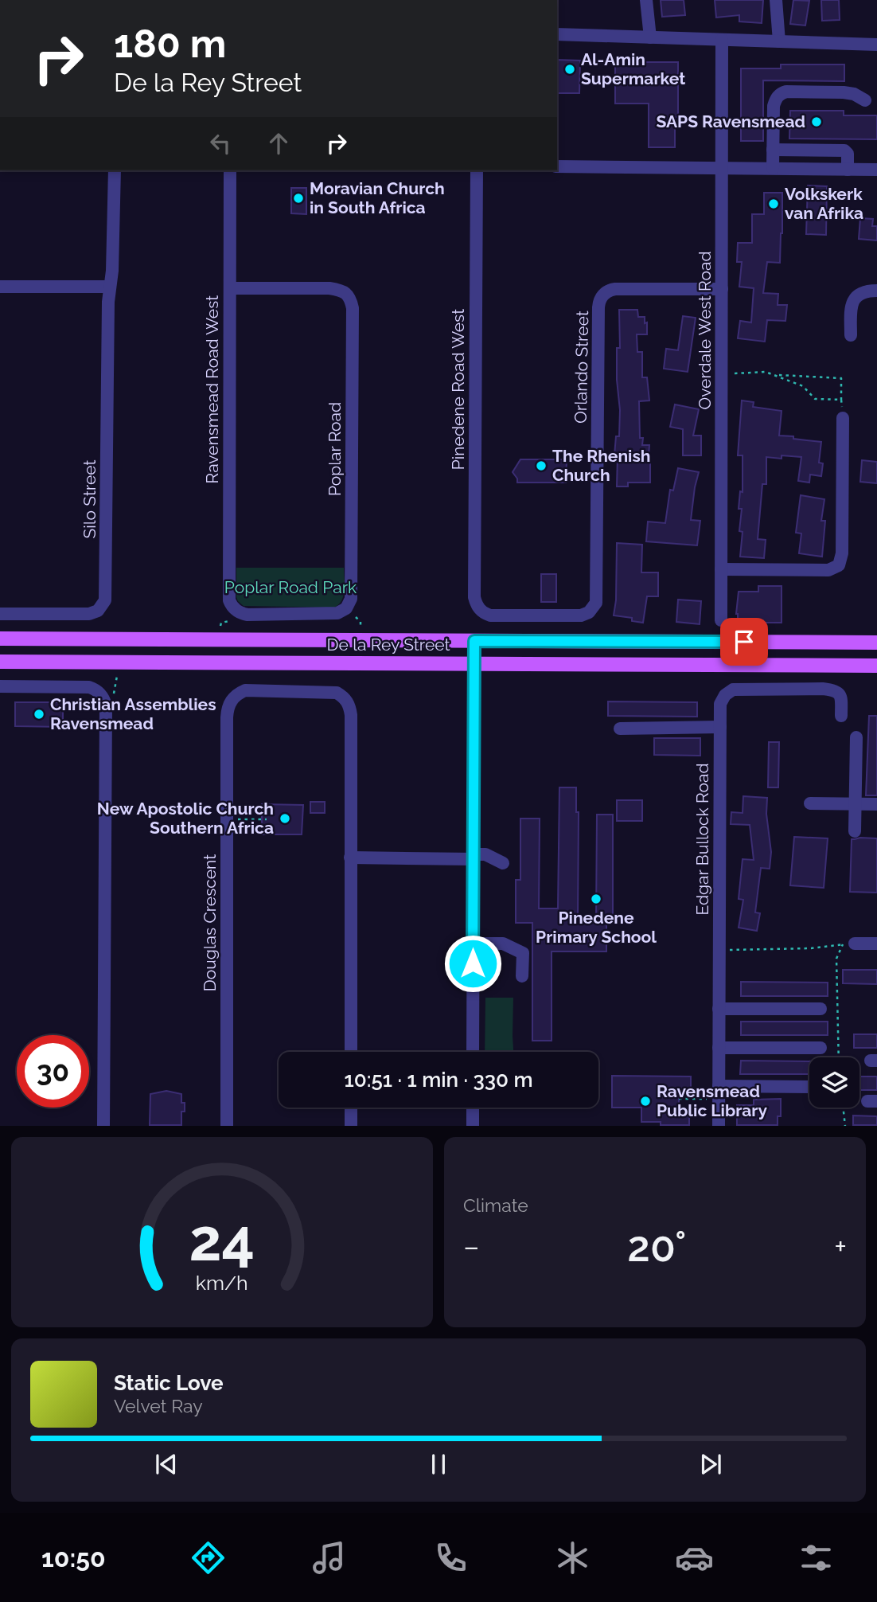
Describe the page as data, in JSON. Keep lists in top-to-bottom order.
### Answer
{
  "streets": {
    "main road": ["De la Rey Street"],
    "street": [
      "Overdale West Road",
      "Orlando Street",
      "Ravensmead Road West",
      "Pinedene Road West",
      "Poplar Road",
      "Silo Street",
      "Edgar Bullock Road",
      "Douglas Crescent"
    ]
  },
  "crossings": [
    ["Overdale West Road", "Orlando Street"],
    ["Orlando Street", "Pinedene Road West"],
    ["Ravensmead Road West", "Poplar Road"]
  ],
  "parks": ["Poplar Road Park"],
  "places": [
    "Al-Amin Supermarket",
    "SAPS Ravensmead",
    "Moravian Church in South Africa",
    "Volkskerk van Afrika",
    "The Rhenish Church",
    "Christian Assemblies Ravensmead",
    "New Apostolic Church Southern Africa",
    "Pinedene Primary School",
    "Ravensmead Public Library"
  ],
  "page": {
    "turn": ["180 m", "De la Rey Street"],
    "limit": "30",
    "trip": "10:51 · 1 min · 330 m",
    "tile": "Climate",
    "heat": ["−", "20°", "+"],
    "song": ["Static Love", "Velvet Ray"],
    "tabs": "10:50",
    "gauge": ["24", "km/h"]
  }
}
